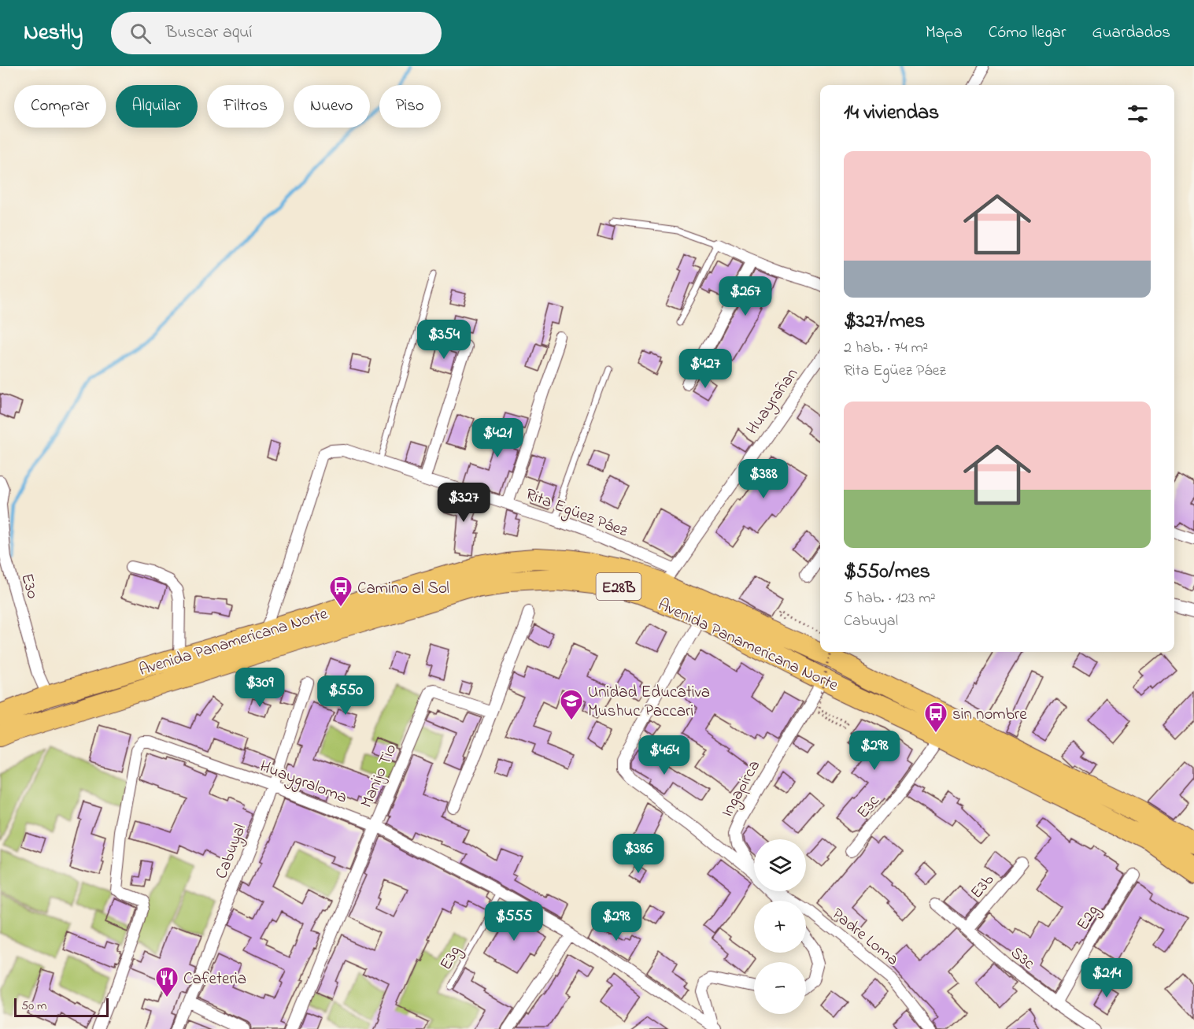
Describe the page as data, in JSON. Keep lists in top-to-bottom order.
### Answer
{
  "streets": {
    "highway": ["E28B", "Avenida Panamericana Norte"],
    "street": [
      "Huayrañan",
      "Rita Egüez Páez",
      "E3o",
      "Manijo Tio",
      "Huaygraloma",
      "Ingapirca",
      "E3c",
      "Cabuyal",
      "E3b",
      "E2g",
      "Padre Loma",
      "S3c"
    ],
    "lane": ["E3g"]
  },
  "crossings": [
    ["Huayrañan", "Rita Egüez Páez"],
    ["Huayrañan", "Avenida Panamericana Norte"],
    ["Rita Egüez Páez", "Avenida Panamericana Norte"],
    ["E3o", "Avenida Panamericana Norte"],
    ["Avenida Panamericana Norte", "Ingapirca"],
    ["Avenida Panamericana Norte", "E3c"],
    ["Avenida Panamericana Norte", "Padre Loma"],
    ["Manijo Tio", "Huaygraloma"],
    ["Huaygraloma", "Cabuyal"],
    ["Huaygraloma", "E3g"],
    ["E3b", "S3c"],
    ["E2g", "S3c"]
  ],
  "places": {
    "bus stop": ["Camino al Sol", "sin nombre"],
    "school or university": ["Unidad Educativa Mushuc Paccari"],
    "restaurant": ["Cafeteria"]
  },
  "scale_bar": "50 m",
  "page": {
    "header": "Nestly",
    "search": "Buscar aquí",
    "nav": ["Mapa", "Cómo llegar", "Guardados"],
    "chip": [
      "Comprar",
      "Alquilar",
      "Filtros",
      "Nuevo",
      "Piso"
    ],
    "heading": "14 viviendas",
    "list": [
      {
        "name": "$327/mes",
        "note": "2 hab. · 74 m² · Rita Egüez Páez"
      },
      {
        "name": "$550/mes",
        "note": "5 hab. · 123 m² · Cabuyal"
      }
    ],
    "price": [
      "$267",
      "$354",
      "$427",
      "$421",
      "$388",
      "$327",
      "$309",
      "$550",
      "$298",
      "$464",
      "$386",
      "$555",
      "$298",
      "$214"
    ],
    "map_buttons": ["+", "−"],
    "scale": "50 m"
  }
}
